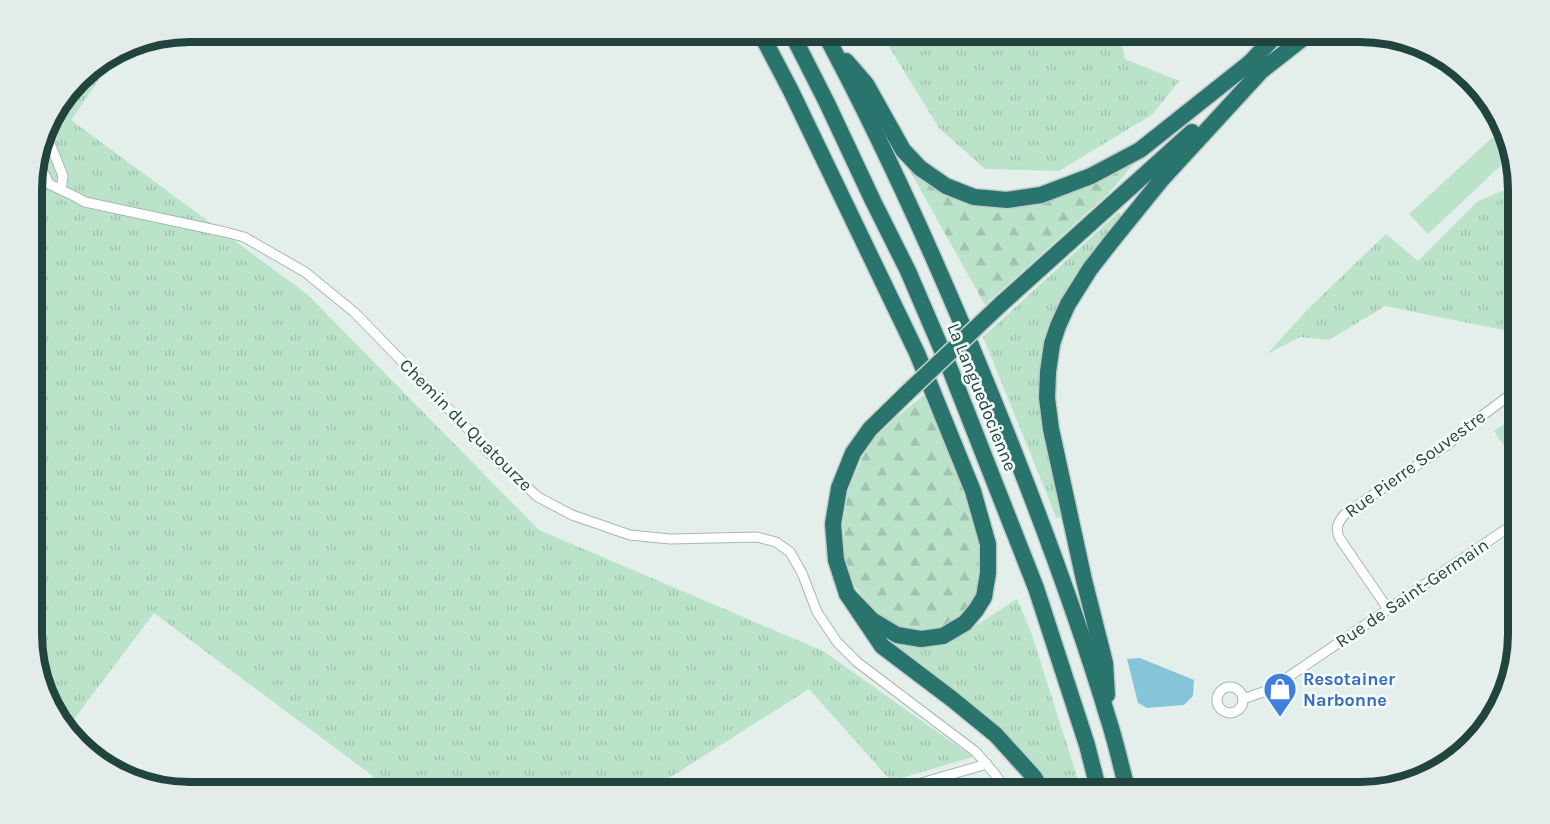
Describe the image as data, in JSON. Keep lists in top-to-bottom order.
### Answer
{
  "streets": {
    "highway": ["La Languedocienne"],
    "street": ["Chemin du Quatourze", "Rue Pierre Souvestre", "Rue de Saint-Germain"]
  },
  "crossings": [
    ["Rue Pierre Souvestre", "Rue de Saint-Germain"]
  ],
  "places": {
    "shop": ["Resotainer Narbonne"]
  }
}
